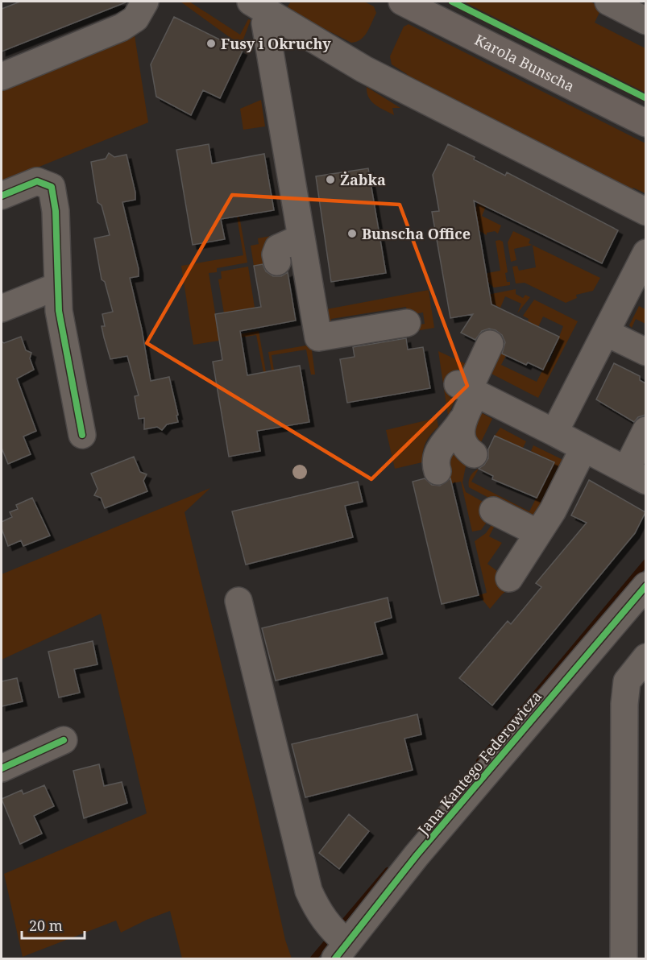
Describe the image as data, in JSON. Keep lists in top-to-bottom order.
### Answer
{
  "streets": {
    "main road": ["Karola Bunscha"],
    "street": ["Jana Kantego Federowicza"]
  },
  "places": ["Fusy i Okruchy", "Żabka", "Bunscha Office"],
  "scale_bar": "20 m"
}
